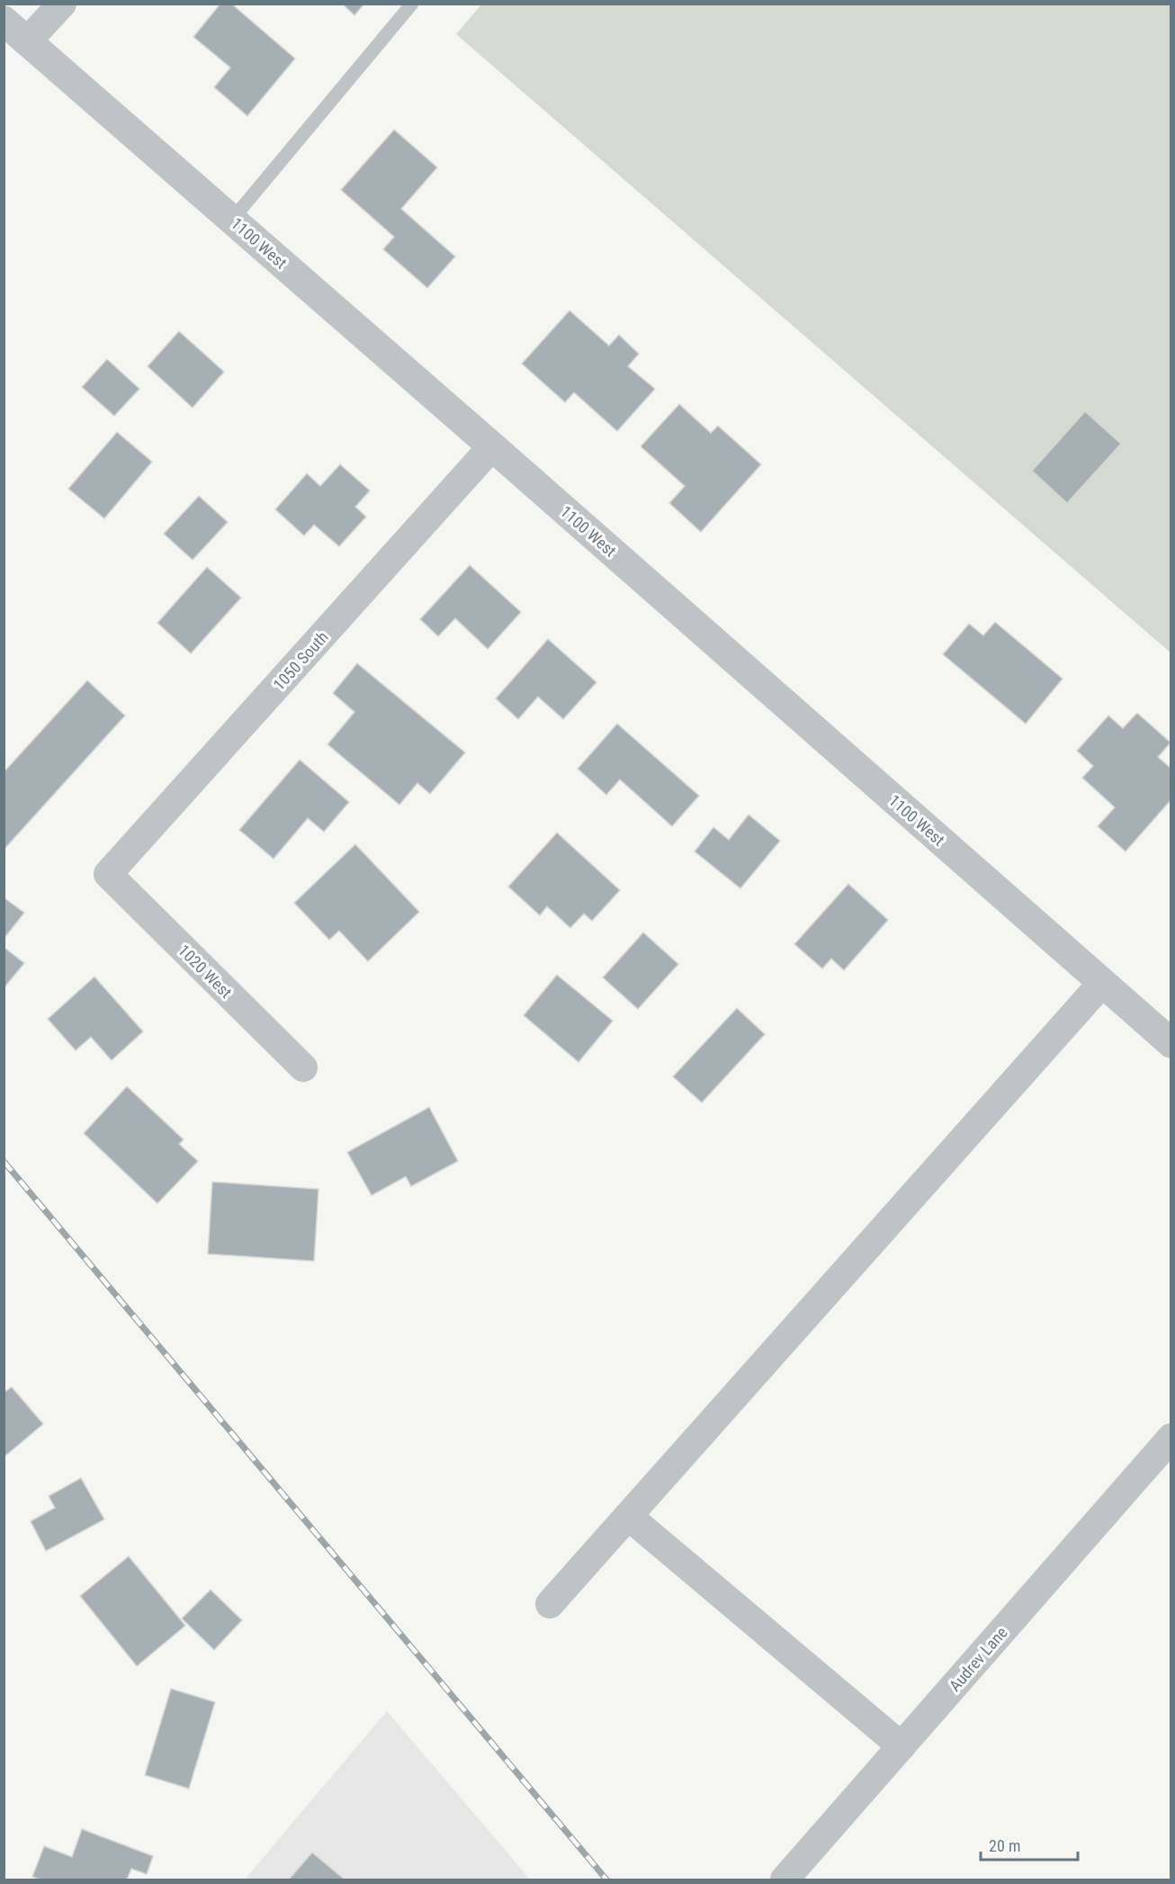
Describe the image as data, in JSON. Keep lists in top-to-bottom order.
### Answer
{
  "streets": {
    "street": [
      "1100 West",
      "1050 South",
      "1020 West",
      "Audrev Lane"
    ]
  },
  "crossings": [
    ["1100 West", "1050 South"],
    ["1050 South", "1020 West"]
  ],
  "scale_bar": "20 m"
}
